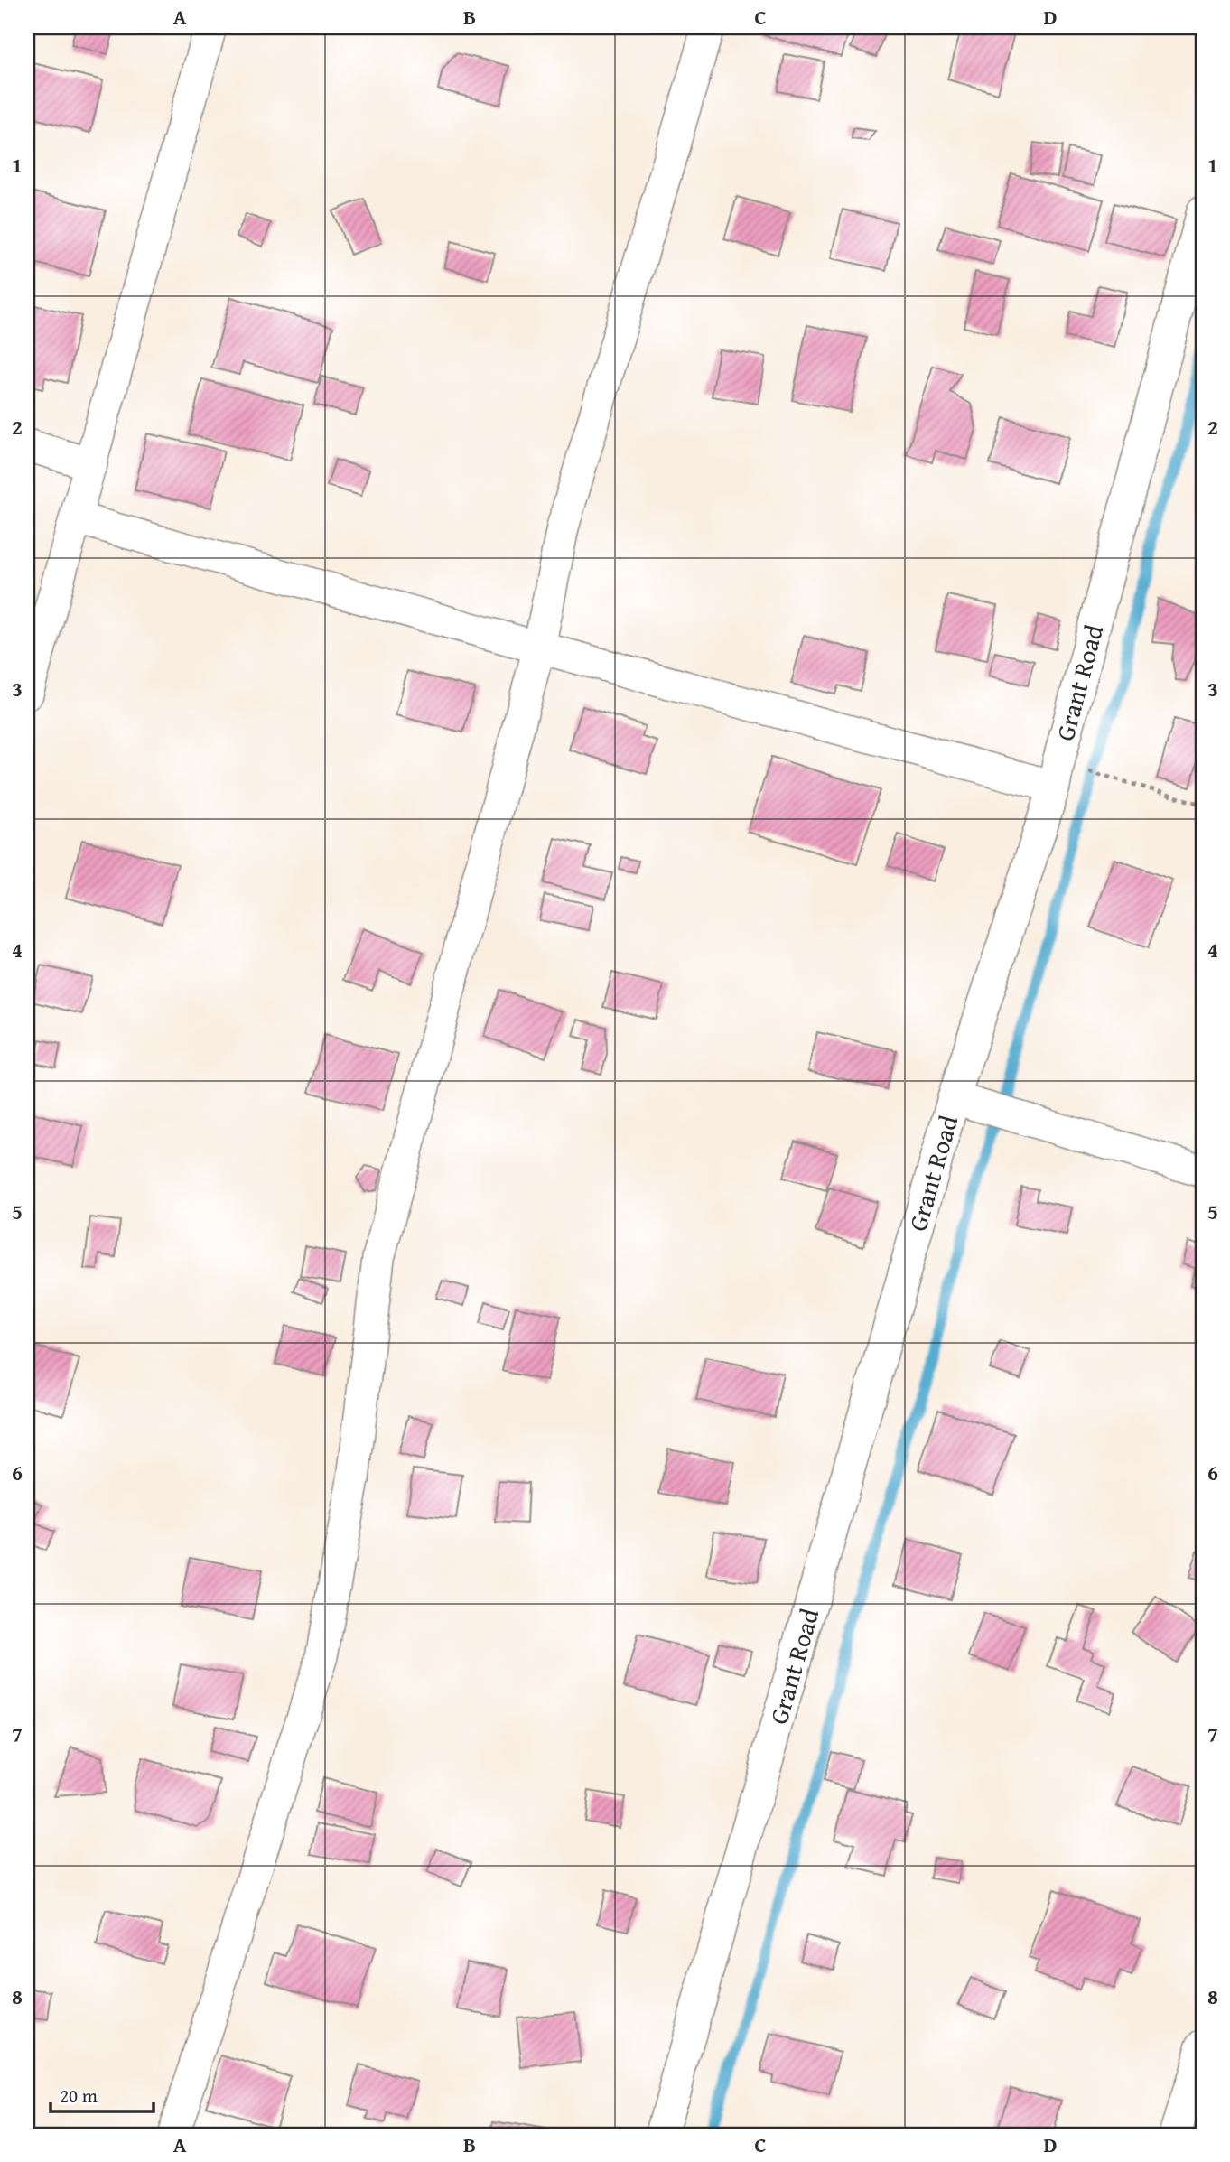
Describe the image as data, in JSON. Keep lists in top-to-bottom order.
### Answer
{
  "streets": {
    "street": ["Grant Road"]
  },
  "scale_bar": "20 m",
  "grid": {
    "columns": [
      "A",
      "B",
      "C",
      "D"
    ],
    "rows": [
      "1",
      "2",
      "3",
      "4",
      "5",
      "6",
      "7",
      "8"
    ]
  }
}
